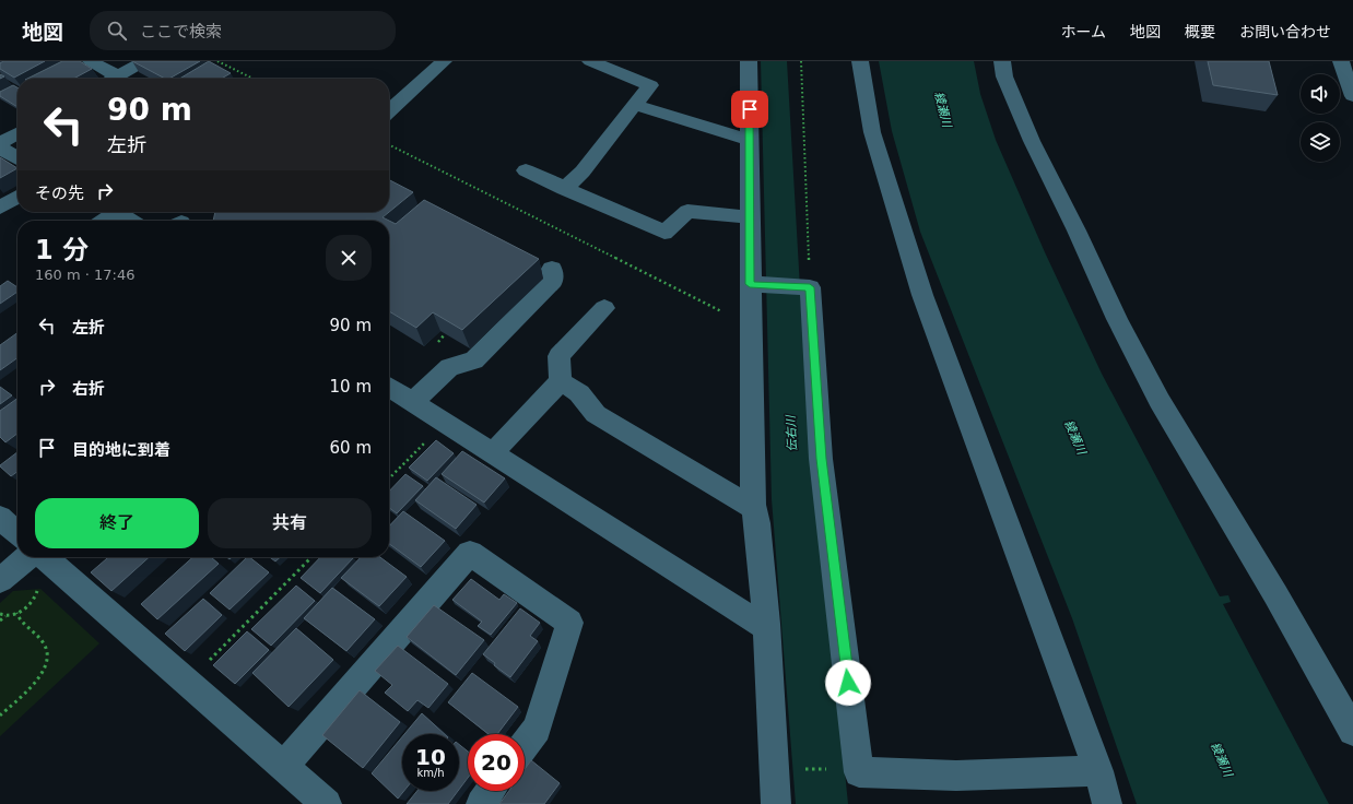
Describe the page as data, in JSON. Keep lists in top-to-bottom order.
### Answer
{
  "water": ["綾瀬川", "伝右川"],
  "page": {
    "header": "地図",
    "search": "ここで検索",
    "nav": [
      "ホーム",
      "地図",
      "概要",
      "お問い合わせ"
    ],
    "turn": ["90 m", "左折"],
    "then": "その先",
    "heading": ["1 分", "160 m · 17:46"],
    "list": [
      {
        "name": "左折",
        "value": "90 m"
      },
      {
        "name": "右折",
        "value": "10 m"
      },
      {
        "name": "目的地に到着",
        "value": "60 m"
      }
    ],
    "buttons": ["終了", "共有"],
    "speed": "10 km/h",
    "limit": "20"
  }
}
